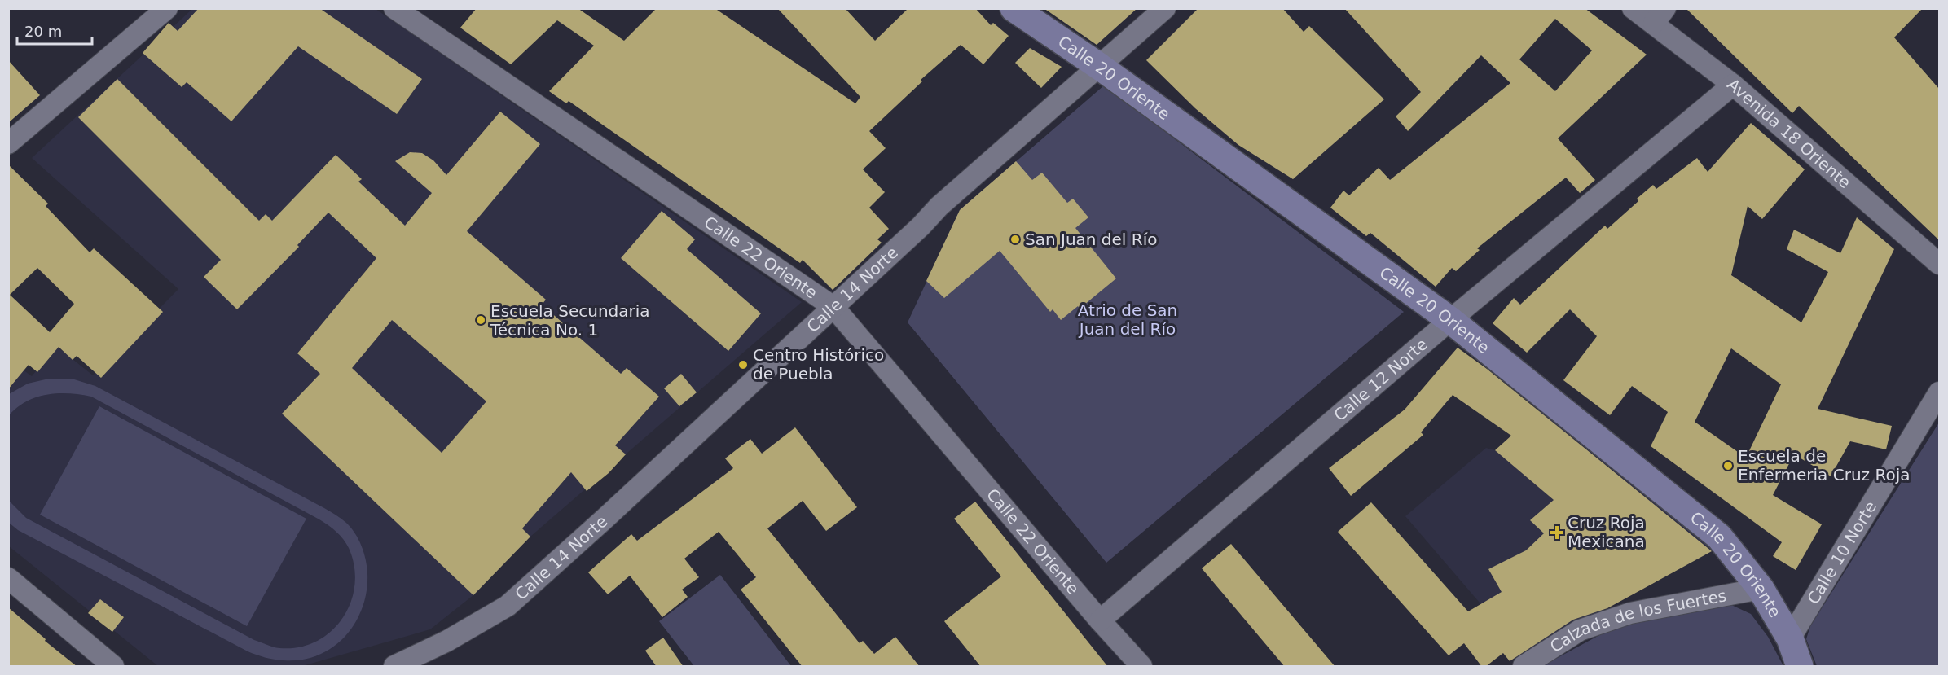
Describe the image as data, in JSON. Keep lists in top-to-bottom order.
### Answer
{
  "streets": {
    "street": [
      "Calle 20 Oriente",
      "Avenida 18 Oriente",
      "Calle 22 Oriente",
      "Calle 14 Norte",
      "Calle 12 Norte",
      "Calle 10 Norte",
      "Calzada de los Fuertes"
    ]
  },
  "crossings": [
    ["Calle 20 Oriente", "Calle 14 Norte"],
    ["Calle 20 Oriente", "Calle 12 Norte"],
    ["Calle 20 Oriente", "Calle 10 Norte"],
    ["Calle 20 Oriente", "Calzada de los Fuertes"],
    ["Avenida 18 Oriente", "Calle 12 Norte"],
    ["Calle 22 Oriente", "Calle 14 Norte"],
    ["Calle 22 Oriente", "Calle 12 Norte"]
  ],
  "parks": ["Atrio de San Juan del Río"],
  "places": {
    "other": [
      "San Juan del Río",
      "Escuela Secundaria Técnica No. 1",
      "Centro Histórico de Puebla",
      "Escuela de Enfermeria Cruz Roja"
    ],
    "health": ["Cruz Roja Mexicana"]
  },
  "scale_bar": "20 m"
}
